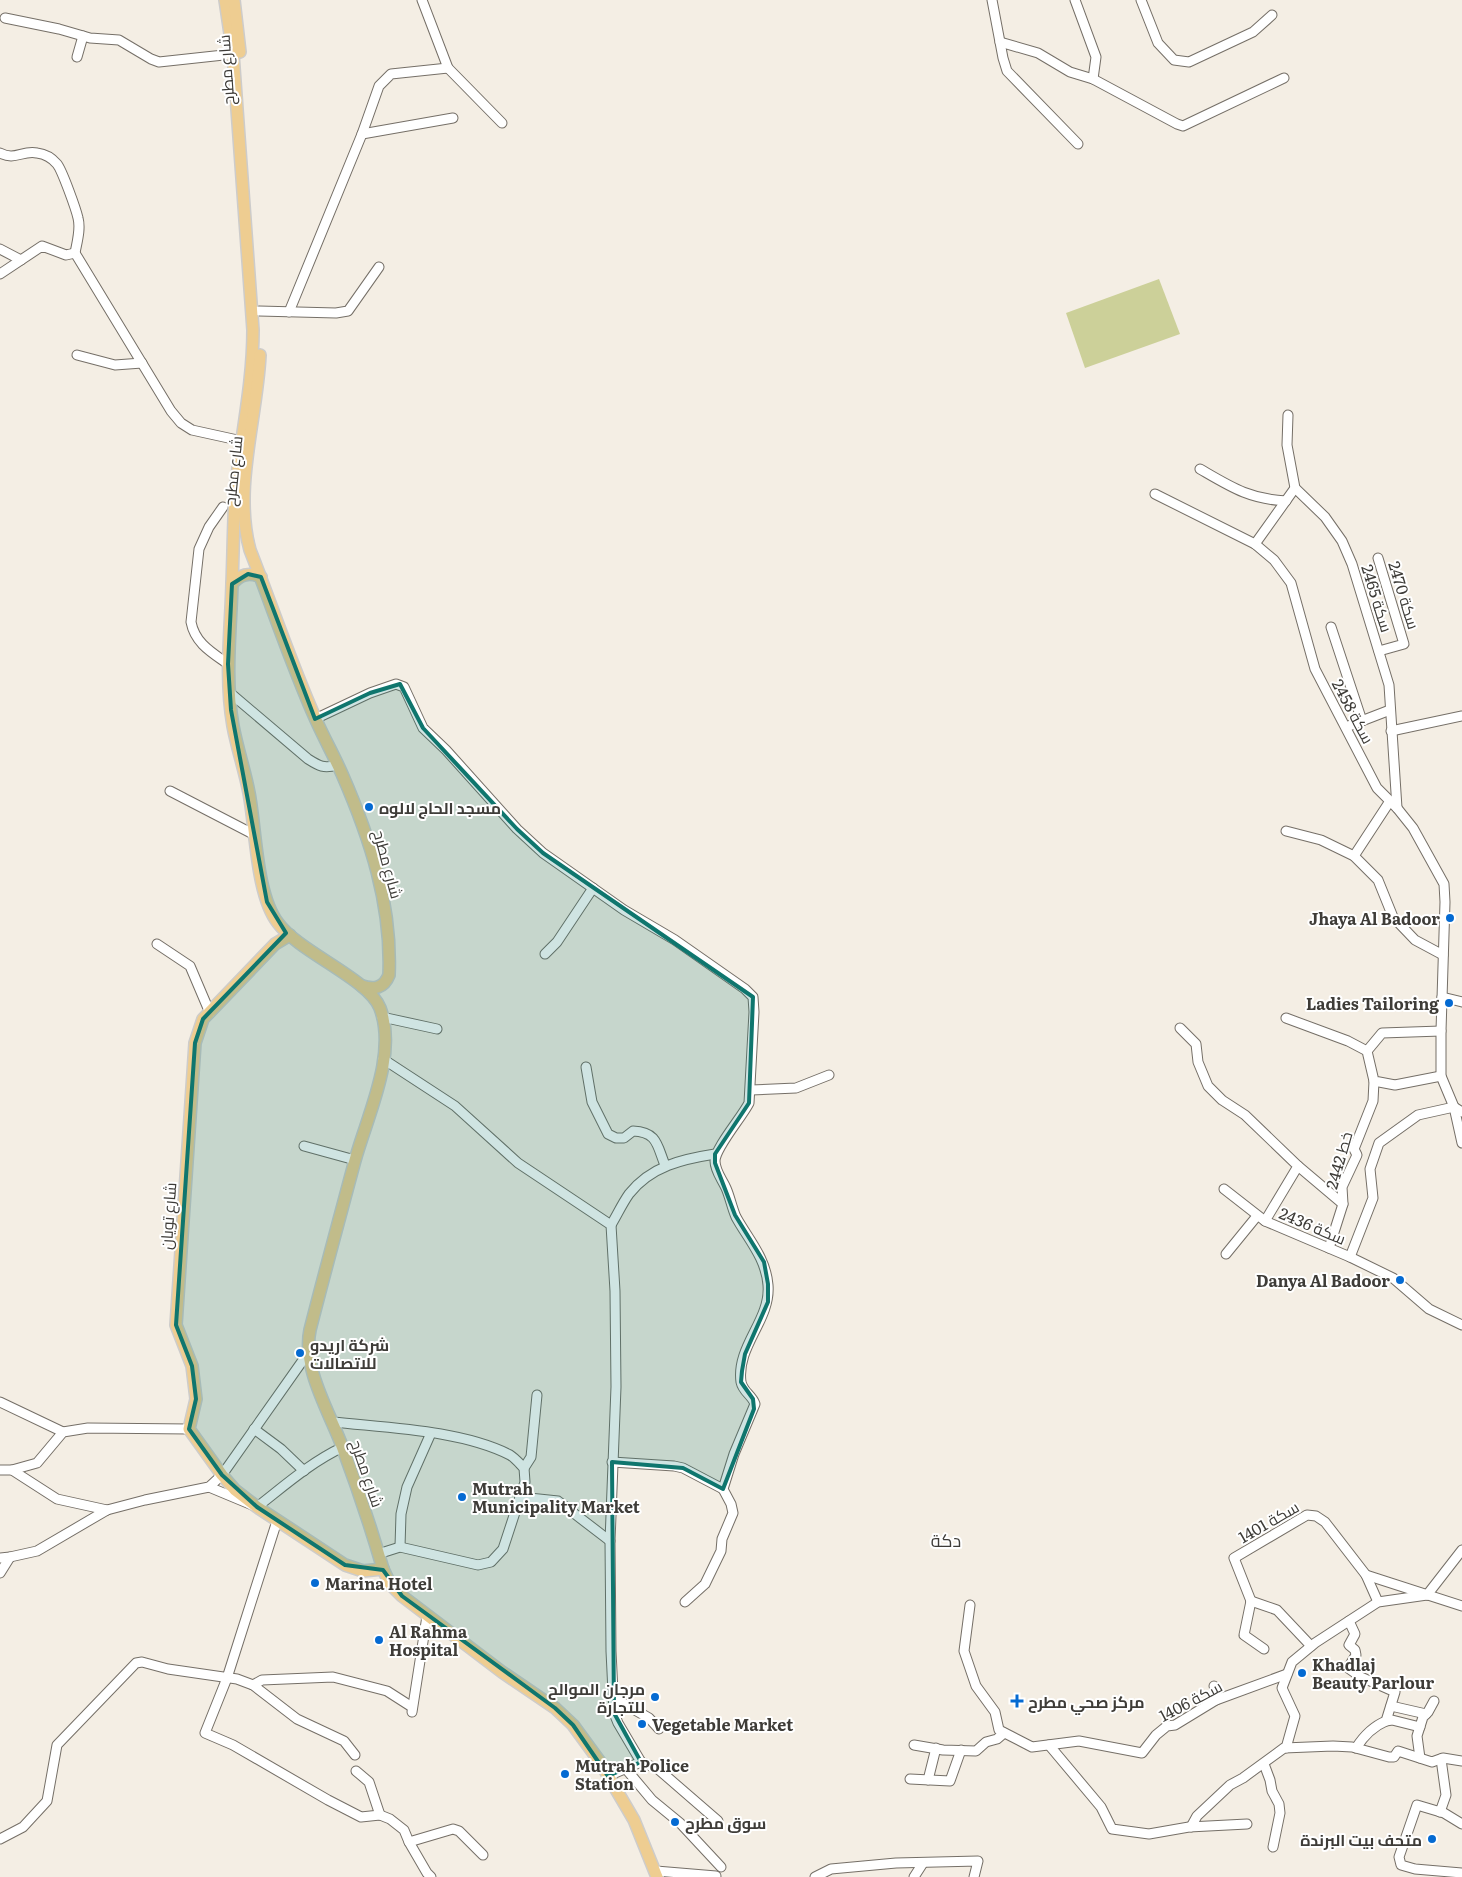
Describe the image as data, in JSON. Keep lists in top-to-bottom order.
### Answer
{
  "streets": {
    "main road": ["شارع مطرح", "شارع تويان"],
    "street": [
      "سكة 2470",
      "سكة 2465",
      "سكة 2458",
      "2442 خط",
      "سكة 2436",
      "1401 سكة",
      "1406 سكة"
    ]
  },
  "crossings": [
    ["شارع مطرح", "شارع تويان"],
    ["سكة 2470", "سكة 2465"],
    ["سكة 2465", "سكة 2458"],
    ["2442 خط", "سكة 2436"]
  ],
  "districts": ["دكة"],
  "places": {
    "other": [
      "مسجد الحاج لالوه",
      "Jhaya Al Badoor",
      "Ladies Tailoring",
      "Danya Al Badoor",
      "شركة اريدو للاتصالات",
      "Mutrah Municipality Market",
      "Marina Hotel",
      "Al Rahma Hospital",
      "Khadlaj Beauty Parlour",
      "مرجان الموالح للتجارة",
      "Vegetable Market",
      "Mutrah Police Station",
      "سوق مطرح",
      "متحف بيت البرندة"
    ],
    "health": ["مركز صحي مطرح"]
  }
}
